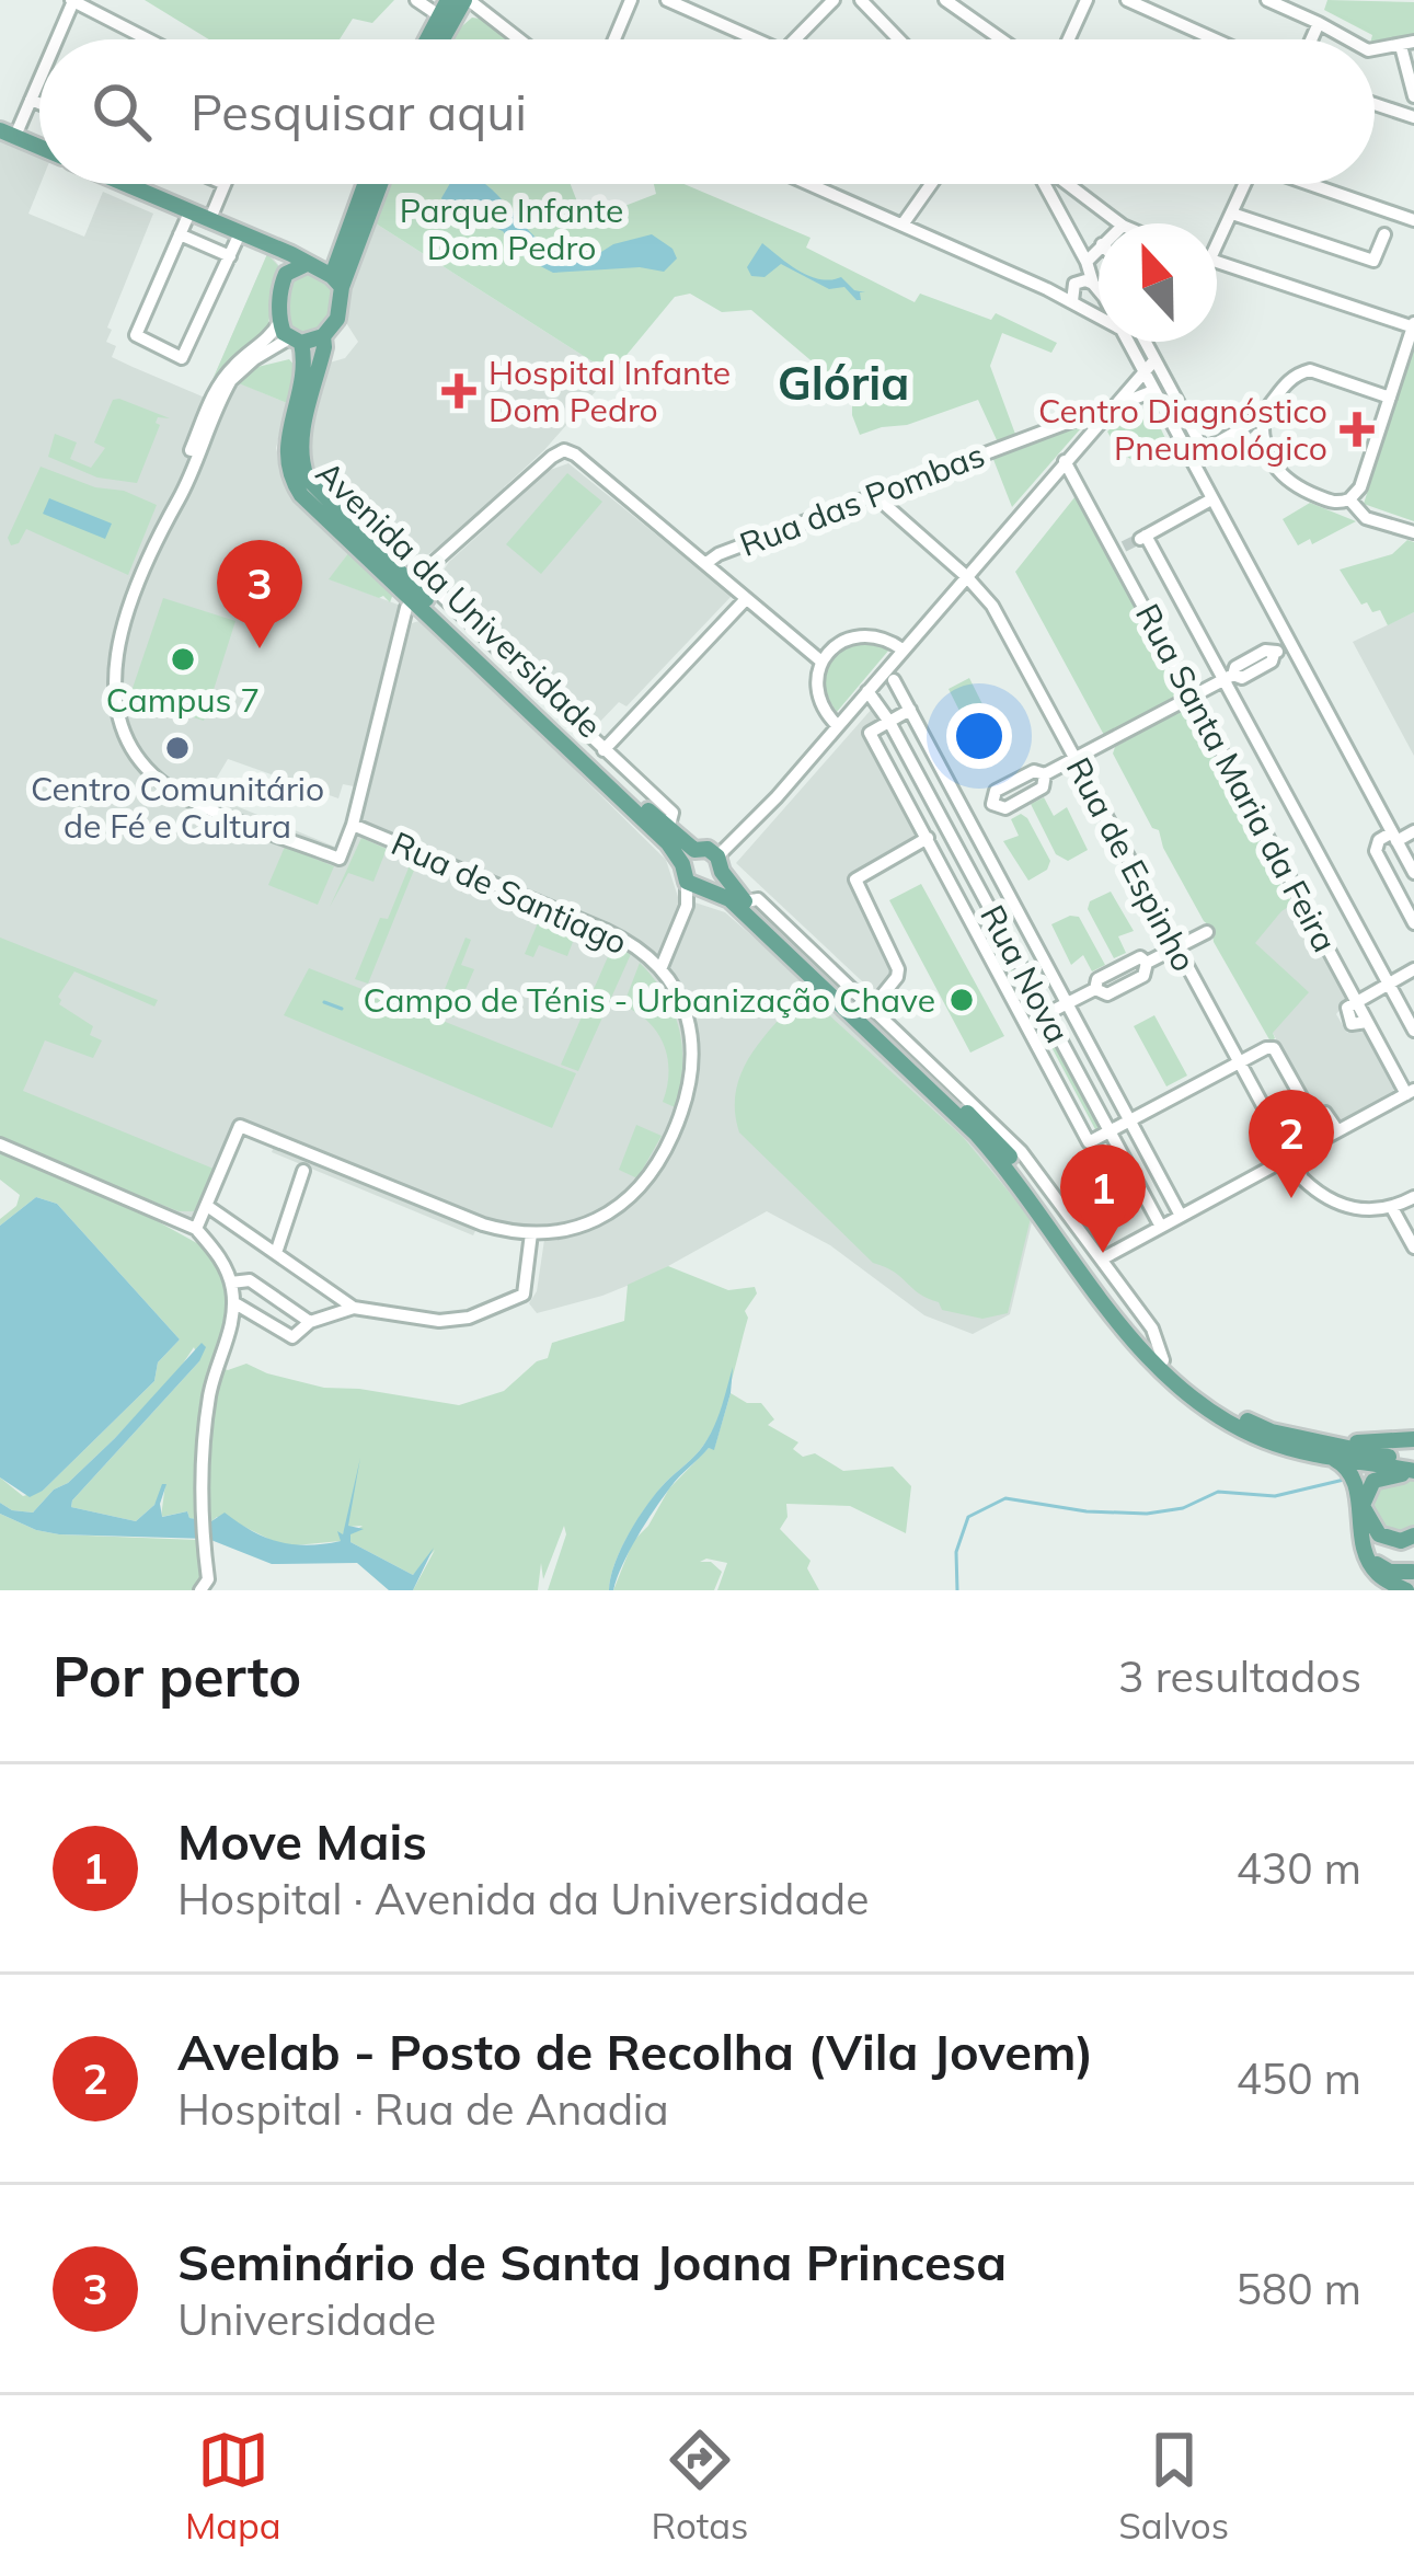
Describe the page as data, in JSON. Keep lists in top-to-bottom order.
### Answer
{
  "streets": {
    "main road": ["Avenida da Universidade"],
    "street": [
      "Rua das Pombas",
      "Rua Santa Maria da Feira",
      "Rua de Espinho",
      "Rua de Santiago",
      "Rua Nova"
    ]
  },
  "crossings": [
    ["Rua das Pombas", "Rua de Espinho"],
    ["Avenida da Universidade", "Rua de Santiago"]
  ],
  "districts": ["Glória"],
  "parks": ["Parque Infante Dom Pedro"],
  "places": {
    "health": ["Hospital Infante Dom Pedro", "Centro Diagnóstico Pneumológico"],
    "other": ["Campus 7", "Centro Comunitário de Fé e Cultura", "Campo de Ténis - Urbanização Chave"]
  },
  "north": "top",
  "page": {
    "search": "Pesquisar aqui",
    "pins": ["3", "2", "1"],
    "heading": ["Por perto", "3 resultados"],
    "list": [
      {
        "mark": "1",
        "name": "Move Mais",
        "note": "Hospital · Avenida da Universidade",
        "value": "430 m"
      },
      {
        "mark": "2",
        "name": "Avelab - Posto de Recolha (Vila Jovem)",
        "note": "Hospital · Rua de Anadia",
        "value": "450 m"
      },
      {
        "mark": "3",
        "name": "Seminário de Santa Joana Princesa",
        "note": "Universidade",
        "value": "580 m"
      }
    ],
    "nav": ["Mapa", "Rotas", "Salvos"]
  }
}
